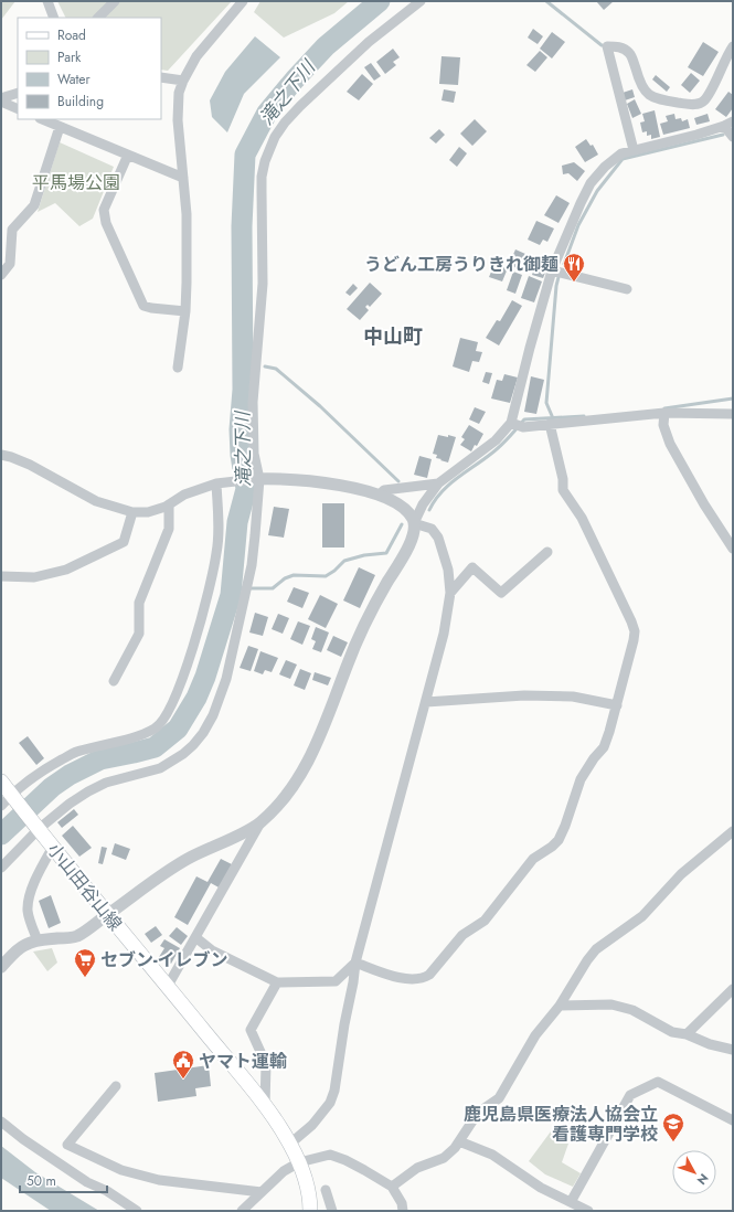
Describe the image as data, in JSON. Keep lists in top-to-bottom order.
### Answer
{
  "streets": {
    "main road": ["小山田谷山線"]
  },
  "districts": ["中山町"],
  "water": ["滝之下川"],
  "parks": ["平馬場公園"],
  "places": {
    "restaurant": ["うどん工房うりきれ御麺"],
    "supermarket": ["セブン-イレブン"],
    "public building": ["ヤマト運輸"],
    "school or university": ["鹿児島県医療法人協会立 看護専門学校"]
  },
  "legend": [
    "Road",
    "Park",
    "Water",
    "Building"
  ],
  "scale_bar": "50 m",
  "north": "bottom right"
}
